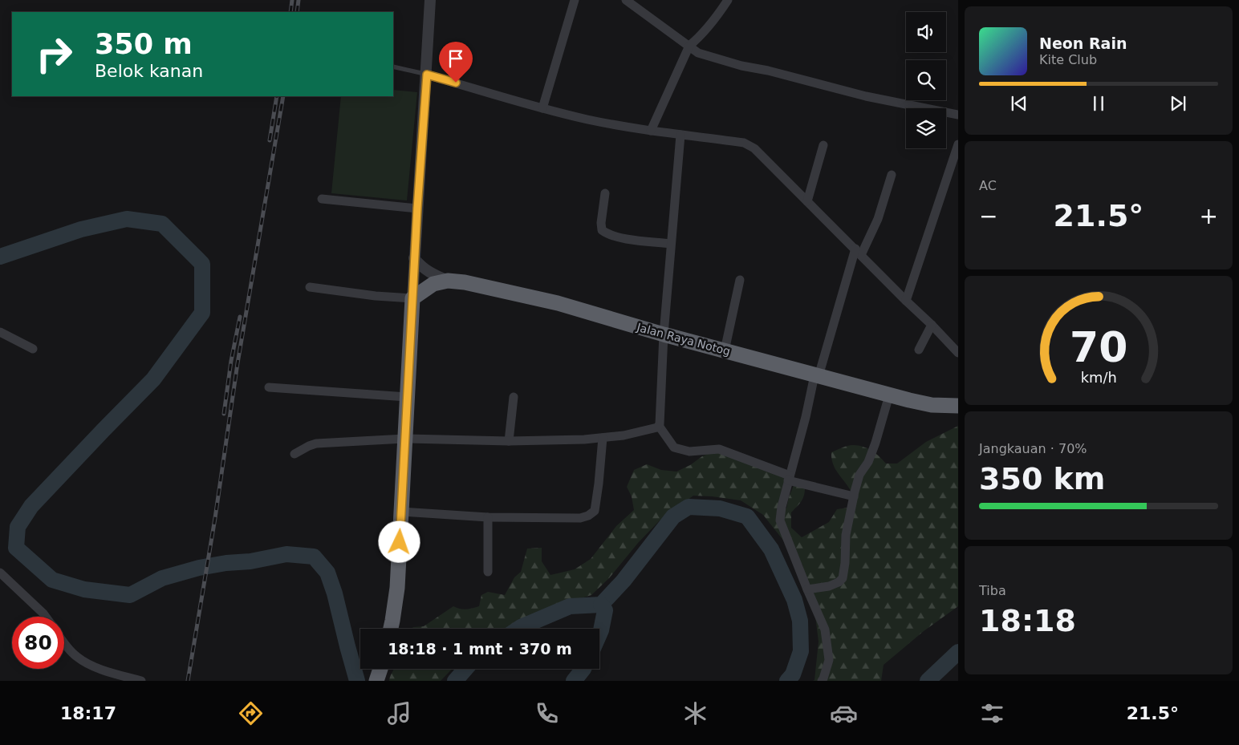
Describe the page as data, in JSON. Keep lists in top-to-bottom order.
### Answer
{
  "streets": {
    "highway": ["Jalan Raya Notog"]
  },
  "page": {
    "turn": ["350 m", "Belok kanan"],
    "song": ["Neon Rain", "Kite Club"],
    "tile": [
      "AC",
      ["Jangkauan · 70%", "350 km"],
      ["Tiba", "18:18"]
    ],
    "heat": ["−", "21.5°", "+"],
    "limit": "80",
    "trip": "18:18 · 1 mnt · 370 m",
    "tabs": ["18:17", "21.5°"],
    "gauge": ["70", "km/h"]
  }
}
